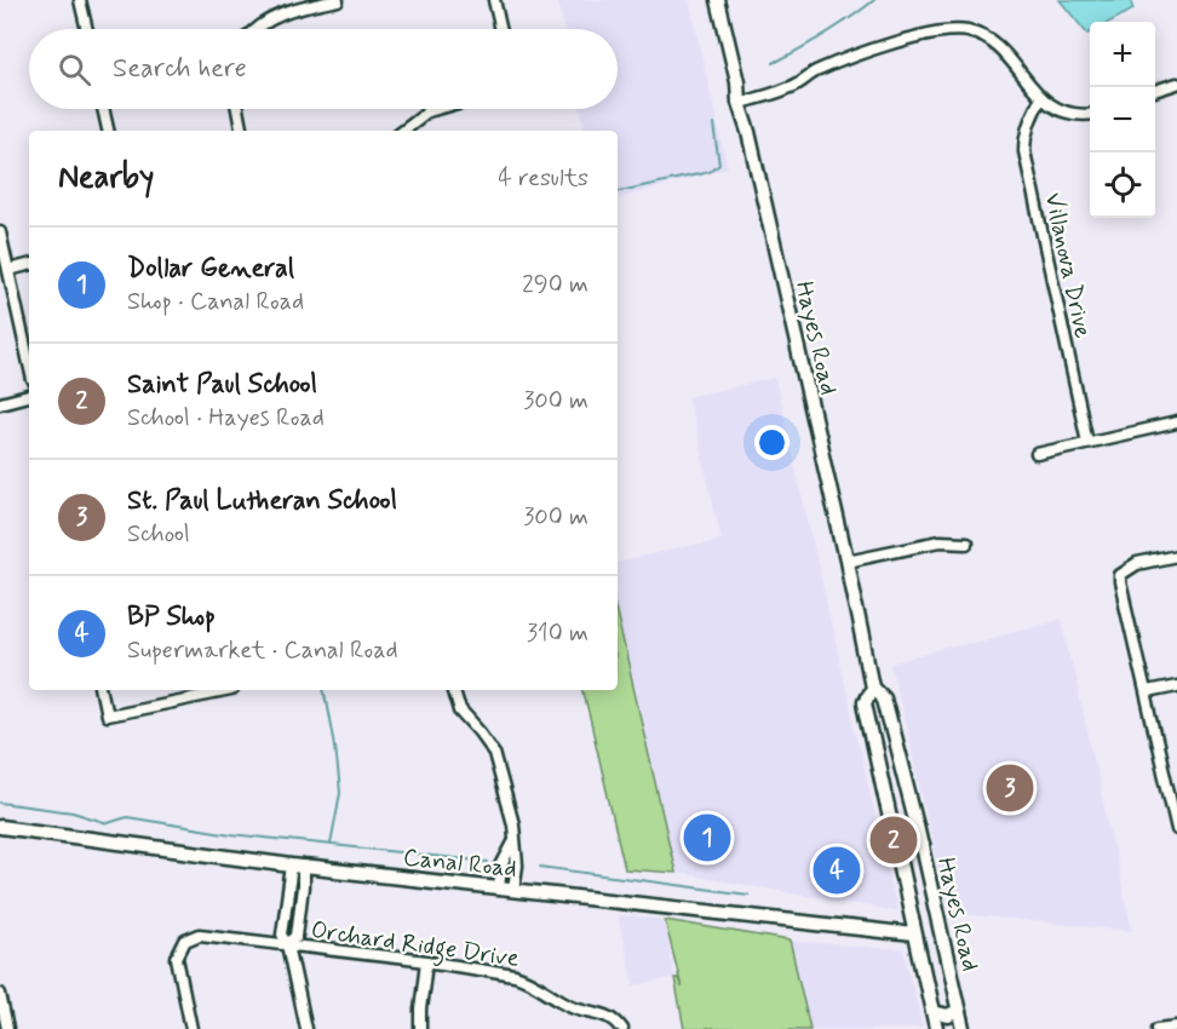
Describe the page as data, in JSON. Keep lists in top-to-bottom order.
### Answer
{
  "streets": {
    "street": [
      "Villanova Drive",
      "Hayes Road",
      "Canal Road",
      "Orchard Ridge Drive"
    ]
  },
  "crossings": [
    ["Hayes Road", "Canal Road"]
  ],
  "page": {
    "map_buttons": ["+", "−"],
    "search": "Search here",
    "heading": ["Nearby", "4 results"],
    "list": [
      {
        "mark": "1",
        "name": "Dollar General",
        "note": "Shop · Canal Road",
        "value": "290 m"
      },
      {
        "mark": "2",
        "name": "Saint Paul School",
        "note": "School · Hayes Road",
        "value": "300 m"
      },
      {
        "mark": "3",
        "name": "St. Paul Lutheran School",
        "note": "School",
        "value": "300 m"
      },
      {
        "mark": "4",
        "name": "BP Shop",
        "note": "Supermarket · Canal Road",
        "value": "310 m"
      }
    ],
    "pins": [
      "3",
      "1",
      "2",
      "4"
    ]
  }
}
